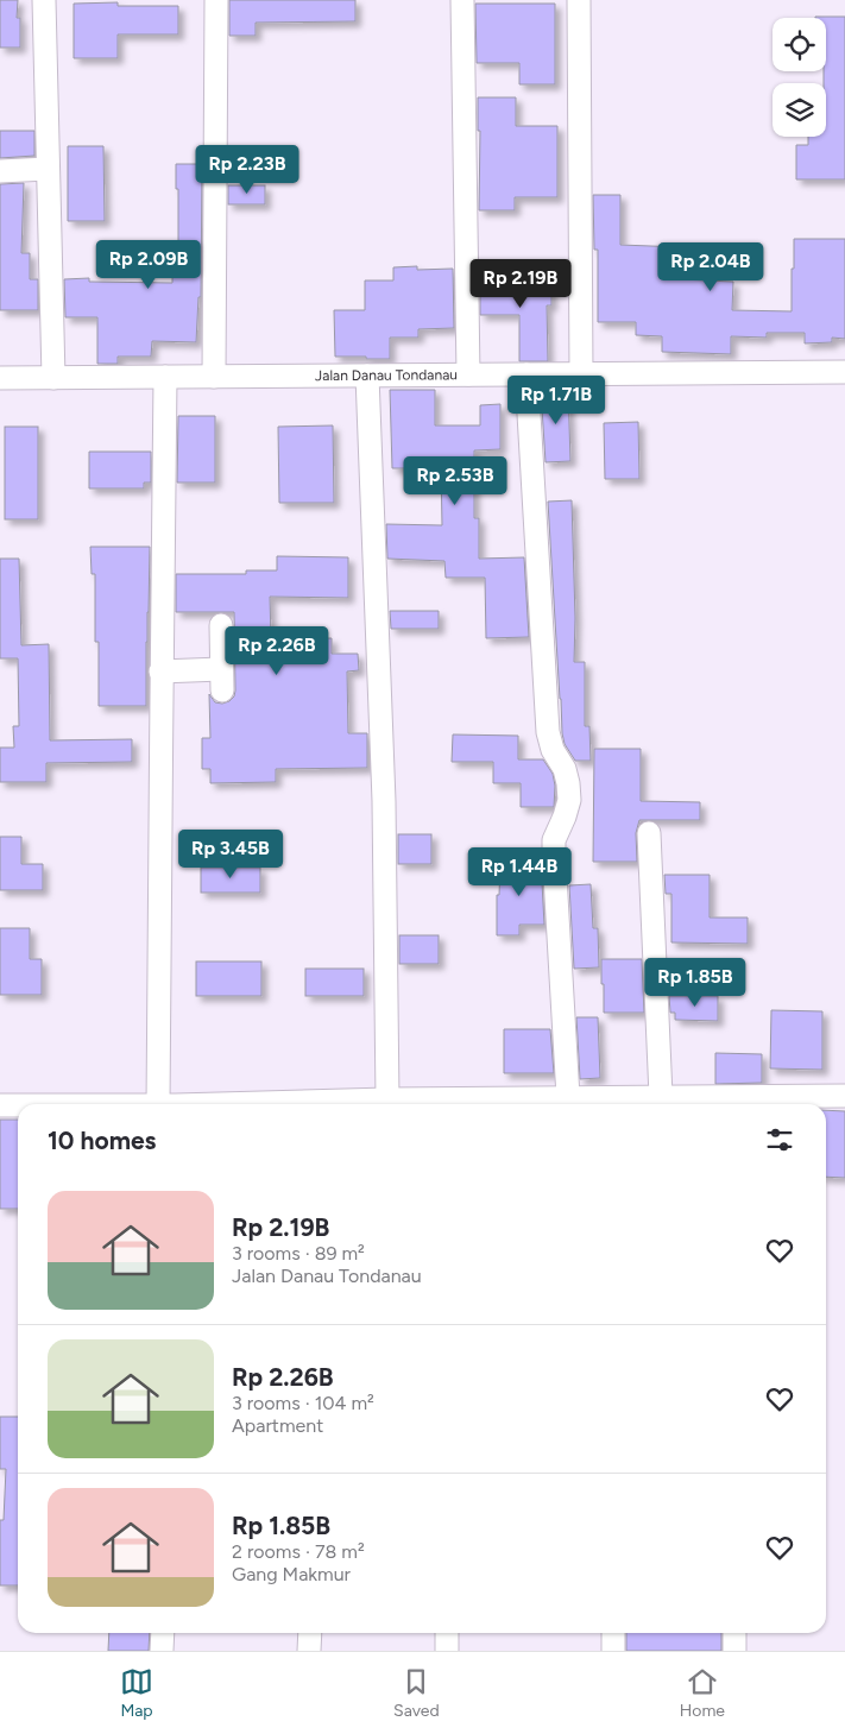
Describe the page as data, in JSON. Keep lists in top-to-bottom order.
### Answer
{
  "streets": {
    "street": ["Jalan Danau Tondanau"]
  },
  "page": {
    "price": [
      "Rp 2.23B",
      "Rp 2.09B",
      "Rp 2.04B",
      "Rp 2.19B",
      "Rp 1.71B",
      "Rp 2.53B",
      "Rp 2.26B",
      "Rp 3.45B",
      "Rp 1.44B",
      "Rp 1.85B"
    ],
    "heading": "10 homes",
    "list": [
      {
        "name": "Rp 2.19B",
        "note": "3 rooms · 89 m² · Jalan Danau Tondanau"
      },
      {
        "name": "Rp 2.26B",
        "note": "3 rooms · 104 m² · Apartment"
      },
      {
        "name": "Rp 1.85B",
        "note": "2 rooms · 78 m² · Gang Makmur"
      }
    ],
    "tabs": ["Map", "Saved", "Home"]
  }
}
